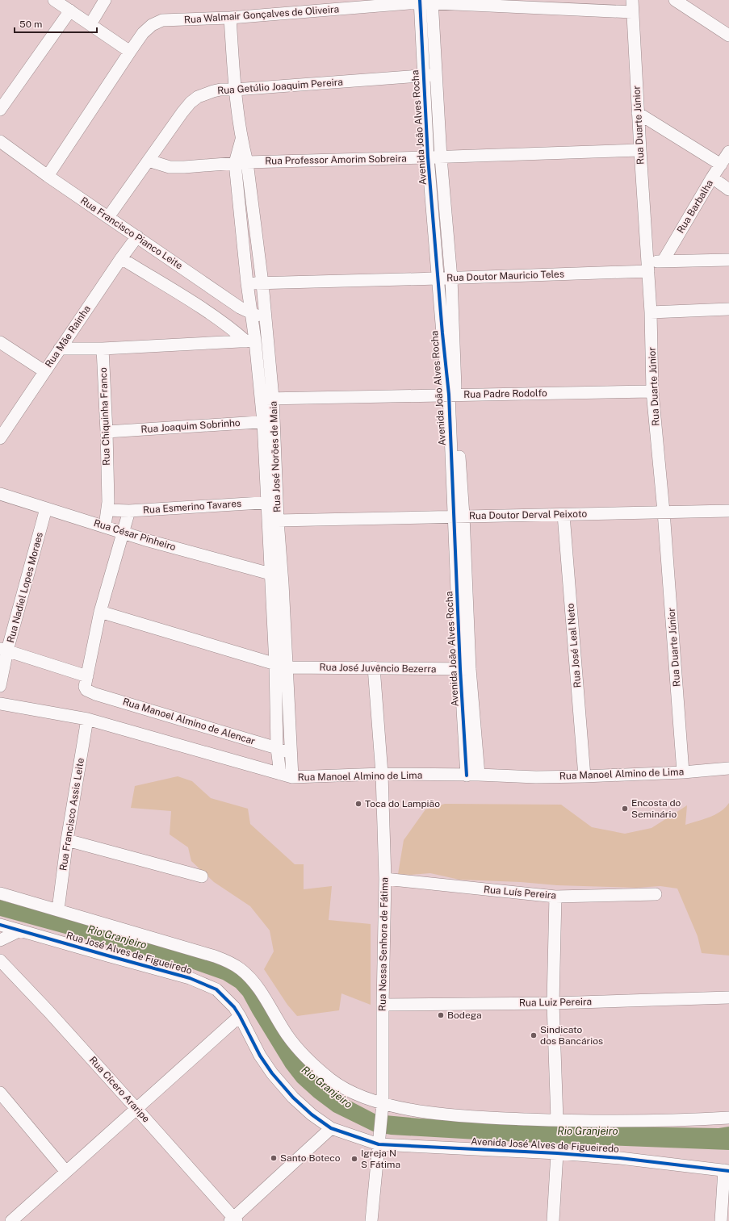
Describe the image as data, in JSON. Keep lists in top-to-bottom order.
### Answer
{
  "streets": {
    "street": [
      "Rua Walmair Gonçalves de Oliveira",
      "Rua Getúlio Joaquim Pereira",
      "Rua Duarte Júnior",
      "Avenida João Alves Rocha",
      "Rua Professor Amorim Sobreira",
      "Rua Barbalha",
      "Rua Francisco Pianco Leite",
      "Rua Doutor Mauricio Teles",
      "Rua Mãe Rainha",
      "Rua Padre Rodolfo",
      "Rua Chiquinha Franco",
      "Rua Joaquim Sobrinho",
      "Rua José Norões de Maia",
      "Rua Esmerino Tavares",
      "Rua Doutor Derval Peixoto",
      "Rua César Pinheiro",
      "Rua Nadiel Lopes Moraes",
      "Rua José Leal Neto",
      "Rua José Juvêncio Bezerra",
      "Rua Manoel Almino de Alencar",
      "Rua Manoel Almino de Lima",
      "Rua Francisco Assis Leite",
      "Rua Luís Pereira",
      "Rua Nossa Senhora de Fátima",
      "Rua José Alves de Figueiredo",
      "Rua Luiz Pereira",
      "Rua Cícero Araripe",
      "Avenida José Alves de Figueiredo"
    ]
  },
  "crossings": [
    ["Rua Walmair Gonçalves de Oliveira", "Rua Duarte Júnior"],
    ["Rua Walmair Gonçalves de Oliveira", "Avenida João Alves Rocha"],
    ["Rua Walmair Gonçalves de Oliveira", "Rua Francisco Pianco Leite"],
    ["Rua Walmair Gonçalves de Oliveira", "Rua José Norões de Maia"],
    ["Rua Getúlio Joaquim Pereira", "Avenida João Alves Rocha"],
    ["Rua Getúlio Joaquim Pereira", "Rua Professor Amorim Sobreira"],
    ["Rua Getúlio Joaquim Pereira", "Rua Francisco Pianco Leite"],
    ["Rua Getúlio Joaquim Pereira", "Rua José Norões de Maia"],
    ["Rua Duarte Júnior", "Rua Professor Amorim Sobreira"],
    ["Rua Duarte Júnior", "Rua Doutor Mauricio Teles"],
    ["Rua Duarte Júnior", "Rua Padre Rodolfo"],
    ["Rua Duarte Júnior", "Rua Doutor Derval Peixoto"],
    ["Rua Duarte Júnior", "Rua Manoel Almino de Lima"],
    ["Avenida João Alves Rocha", "Rua Professor Amorim Sobreira"],
    ["Avenida João Alves Rocha", "Rua Doutor Mauricio Teles"],
    ["Avenida João Alves Rocha", "Rua Padre Rodolfo"],
    ["Avenida João Alves Rocha", "Rua Doutor Derval Peixoto"],
    ["Avenida João Alves Rocha", "Rua José Juvêncio Bezerra"],
    ["Avenida João Alves Rocha", "Rua Manoel Almino de Lima"],
    ["Rua Professor Amorim Sobreira", "Rua José Norões de Maia"],
    ["Rua Barbalha", "Rua Doutor Mauricio Teles"],
    ["Rua Francisco Pianco Leite", "Rua Mãe Rainha"],
    ["Rua Francisco Pianco Leite", "Rua José Norões de Maia"],
    ["Rua Doutor Mauricio Teles", "Rua José Norões de Maia"],
    ["Rua Padre Rodolfo", "Rua José Norões de Maia"],
    ["Rua Chiquinha Franco", "Rua Joaquim Sobrinho"],
    ["Rua Chiquinha Franco", "Rua Esmerino Tavares"],
    ["Rua Chiquinha Franco", "Rua César Pinheiro"],
    ["Rua Joaquim Sobrinho", "Rua José Norões de Maia"],
    ["Rua José Norões de Maia", "Rua Esmerino Tavares"],
    ["Rua José Norões de Maia", "Rua Doutor Derval Peixoto"],
    ["Rua José Norões de Maia", "Rua César Pinheiro"],
    ["Rua José Norões de Maia", "Rua José Juvêncio Bezerra"],
    ["Rua José Norões de Maia", "Rua Manoel Almino de Alencar"],
    ["Rua José Norões de Maia", "Rua Manoel Almino de Lima"],
    ["Rua Doutor Derval Peixoto", "Rua José Leal Neto"],
    ["Rua César Pinheiro", "Rua Nadiel Lopes Moraes"],
    ["Rua José Leal Neto", "Rua Manoel Almino de Lima"],
    ["Rua José Juvêncio Bezerra", "Rua Nossa Senhora de Fátima"],
    ["Rua Manoel Almino de Lima", "Rua Francisco Assis Leite"],
    ["Rua Manoel Almino de Lima", "Rua Nossa Senhora de Fátima"],
    ["Rua Luís Pereira", "Rua Nossa Senhora de Fátima"],
    ["Rua Nossa Senhora de Fátima", "Rua José Alves de Figueiredo"],
    ["Rua Nossa Senhora de Fátima", "Rua Luiz Pereira"],
    ["Rua Nossa Senhora de Fátima", "Avenida José Alves de Figueiredo"],
    ["Rua José Alves de Figueiredo", "Avenida José Alves de Figueiredo"]
  ],
  "water": ["Rio Granjeiro"],
  "places": [
    "Toca do Lampião",
    "Encosta do Seminário",
    "Bodega",
    "Sindicato dos Bancários",
    "Santo Boteco",
    "Igreja N S Fátima"
  ],
  "scale_bar": "50 m"
}
